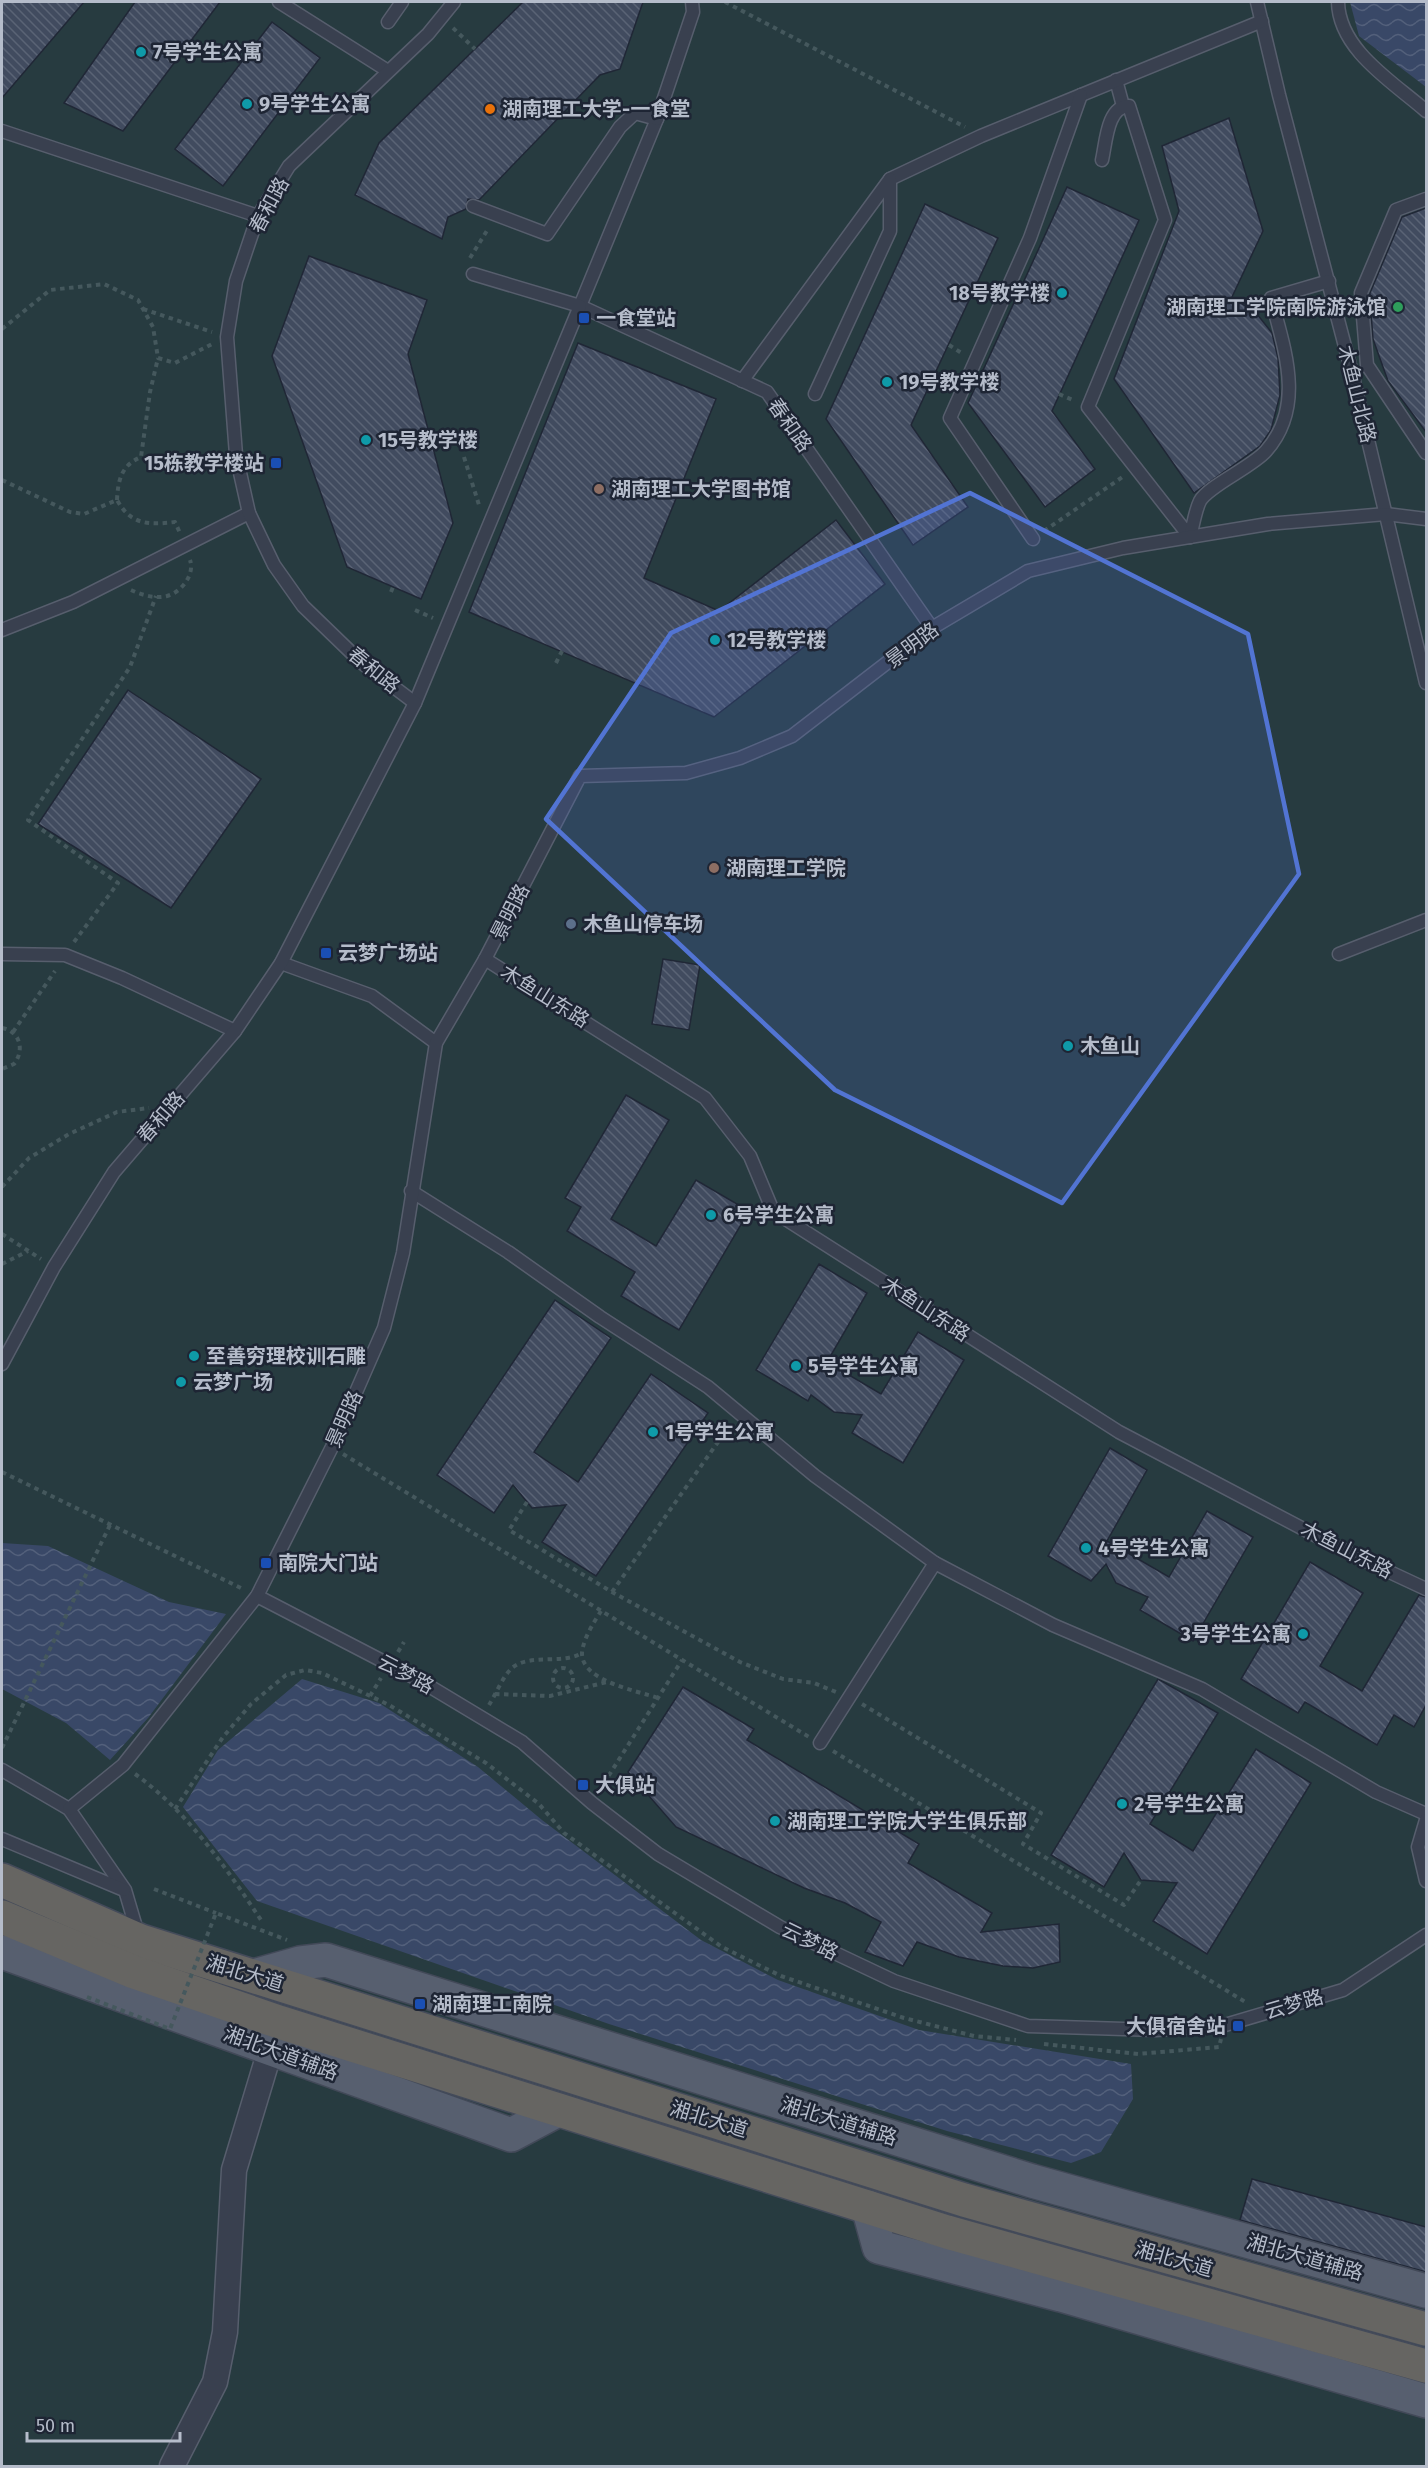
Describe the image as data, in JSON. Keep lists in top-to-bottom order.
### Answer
{
  "streets": {
    "highway": ["湘北大道"],
    "main road": ["湘北大道辅路"],
    "lane": [
      "春和路",
      "木鱼山北路",
      "景明路",
      "木鱼山东路",
      "云梦路"
    ]
  },
  "crossings": [
    ["春和路", "景明路"],
    ["木鱼山北路", "景明路"],
    ["景明路", "木鱼山东路"],
    ["景明路", "云梦路"],
    ["湘北大道", "湘北大道辅路"]
  ],
  "places": {
    "other": [
      "7号学生公寓",
      "9号学生公寓",
      "湖南理工大学-一食堂",
      "18号教学楼",
      "湖南理工学院南院游泳馆",
      "19号教学楼",
      "15号教学楼",
      "湖南理工大学图书馆",
      "12号教学楼",
      "湖南理工学院",
      "木鱼山停车场",
      "木鱼山",
      "6号学生公寓",
      "至善穷理校训石雕",
      "5号学生公寓",
      "云梦广场",
      "1号学生公寓",
      "4号学生公寓",
      "3号学生公寓",
      "2号学生公寓",
      "湖南理工学院大学生俱乐部"
    ],
    "transit": [
      "一食堂站",
      "15栋教学楼站",
      "云梦广场站",
      "南院大门站",
      "大俱站",
      "湖南理工南院",
      "大俱宿舍站"
    ]
  },
  "scale_bar": "50 m"
}
